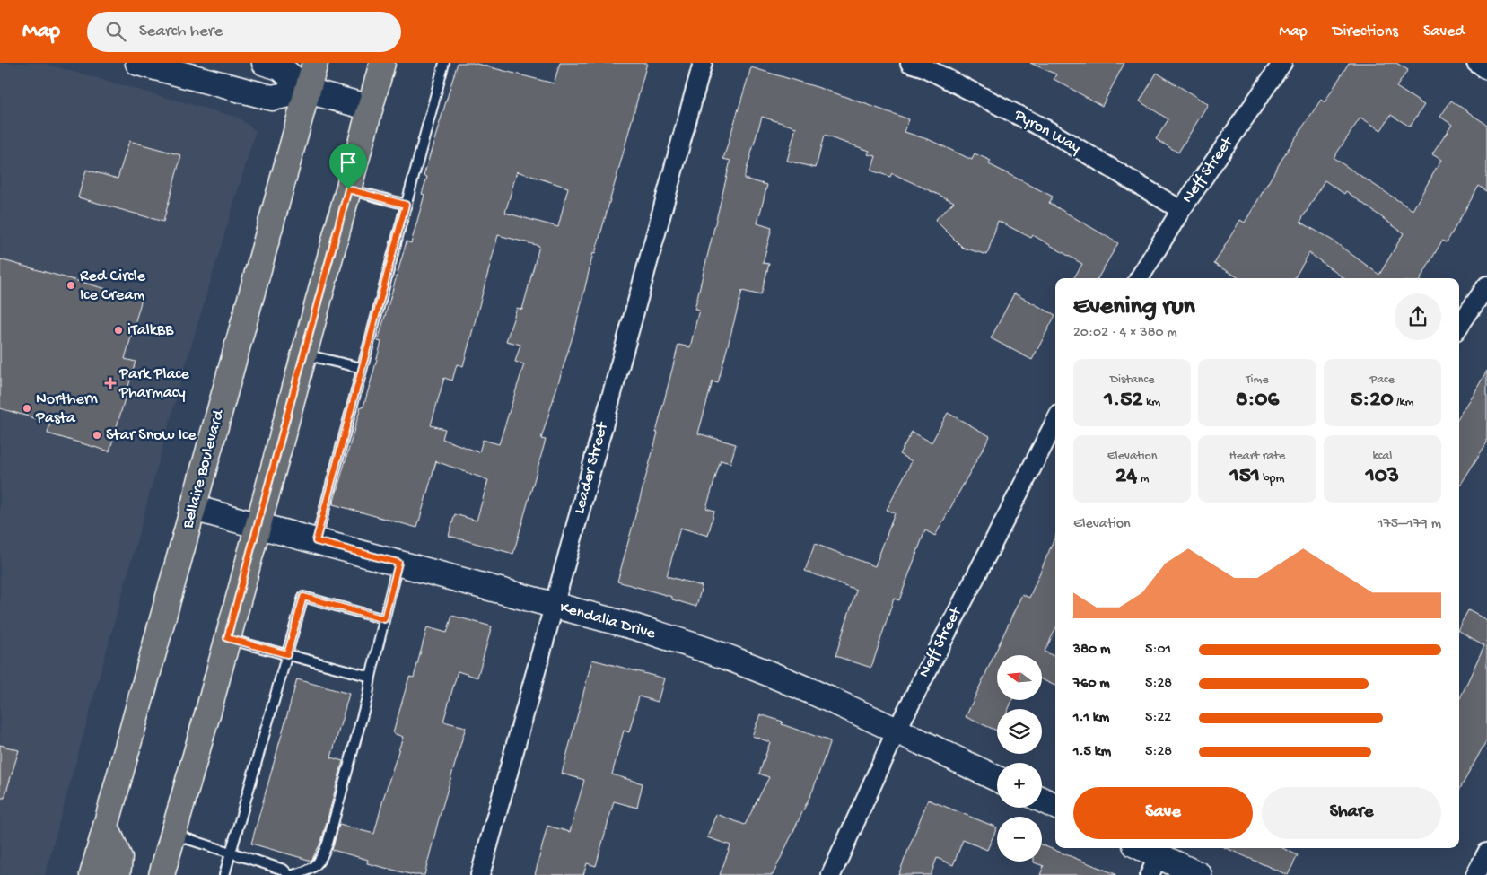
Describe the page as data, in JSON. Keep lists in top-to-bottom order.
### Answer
{
  "streets": {
    "main road": ["Bellaire Boulevard"],
    "street": [
      "Pyron Way",
      "Neff Street",
      "Leader Street",
      "Kendalia Drive"
    ]
  },
  "crossings": [
    ["Pyron Way", "Neff Street"],
    ["Neff Street", "Kendalia Drive"],
    ["Leader Street", "Kendalia Drive"],
    ["Bellaire Boulevard", "Kendalia Drive"]
  ],
  "places": {
    "other": [
      "Red Circle Ice Cream",
      "iTalkBB",
      "Northern Pasta",
      "Star Snow Ice"
    ],
    "health": ["Park Place Pharmacy"]
  },
  "north": "left",
  "page": {
    "header": "Map",
    "search": "Search here",
    "nav": ["Map", "Directions", "Saved"],
    "heading": ["Evening run", "20:02 · 4 × 380 m"],
    "stats": [
      ["Distance", "1.52 km"],
      ["Time", "8:06"],
      ["Pace", "5:20 /km"],
      ["Elevation", "24 m"],
      ["Heart rate", "151 bpm"],
      ["kcal", "103"]
    ],
    "chart": ["Elevation", "175–179 m"],
    "list": [
      {
        "name": "380 m",
        "note": "5:01"
      },
      {
        "name": "760 m",
        "note": "5:28"
      },
      {
        "name": "1.1 km",
        "note": "5:22"
      },
      {
        "name": "1.5 km",
        "note": "5:28"
      }
    ],
    "map_buttons": ["+", "−"],
    "buttons": ["Save", "Share"]
  }
}
